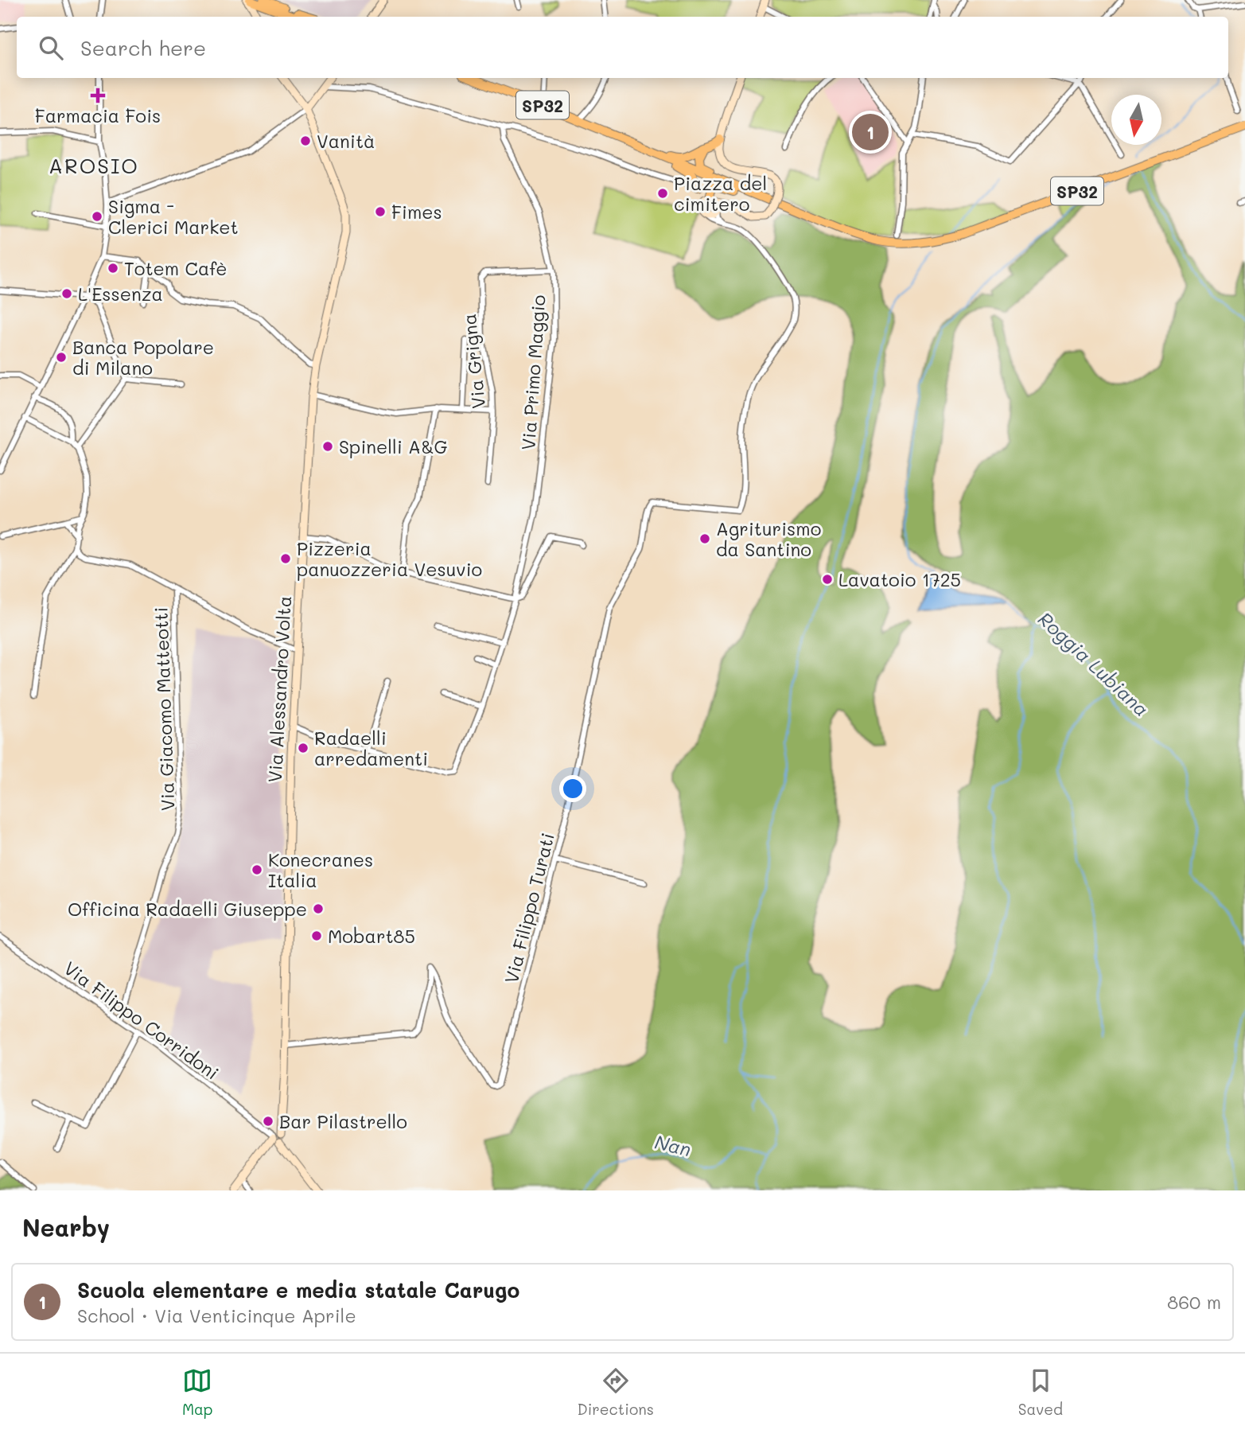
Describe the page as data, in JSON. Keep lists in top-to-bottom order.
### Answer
{
  "streets": {
    "main road": ["SP32"],
    "street": [
      "Via Grigna",
      "Via Primo Maggio",
      "Via Alessandro Volta",
      "Via Giacomo Matteotti",
      "Via Filippo Turati",
      "Via Filippo Corridoni"
    ]
  },
  "crossings": [
    ["Via Grigna", "Via Primo Maggio"],
    ["Via Alessandro Volta", "Via Filippo Turati"],
    ["Via Alessandro Volta", "Via Filippo Corridoni"],
    ["Via Giacomo Matteotti", "Via Filippo Corridoni"]
  ],
  "districts": ["AROSIO"],
  "water": ["Roggia Lubiana", "Nan"],
  "places": {
    "health": ["Farmacia Fois"],
    "other": [
      "Vanità",
      "Piazza del cimitero",
      "Fimes",
      "Sigma - Clerici Market",
      "Totem Cafè",
      "L'Essenza",
      "Banca Popolare di Milano",
      "Spinelli A&G",
      "Agriturismo da Santino",
      "Pizzeria panuozzeria Vesuvio",
      "Lavatoio 1725",
      "Radaelli arredamenti",
      "Konecranes Italia",
      "Officina Radaelli Giuseppe",
      "Mobart85",
      "Bar Pilastrello"
    ]
  },
  "north": "bottom",
  "page": {
    "search": "Search here",
    "pins": "1",
    "heading": "Nearby",
    "list": [
      {
        "mark": "1",
        "name": "Scuola elementare e media statale Carugo",
        "note": "School · Via Venticinque Aprile",
        "value": "860 m"
      }
    ],
    "nav": ["Map", "Directions", "Saved"]
  }
}
